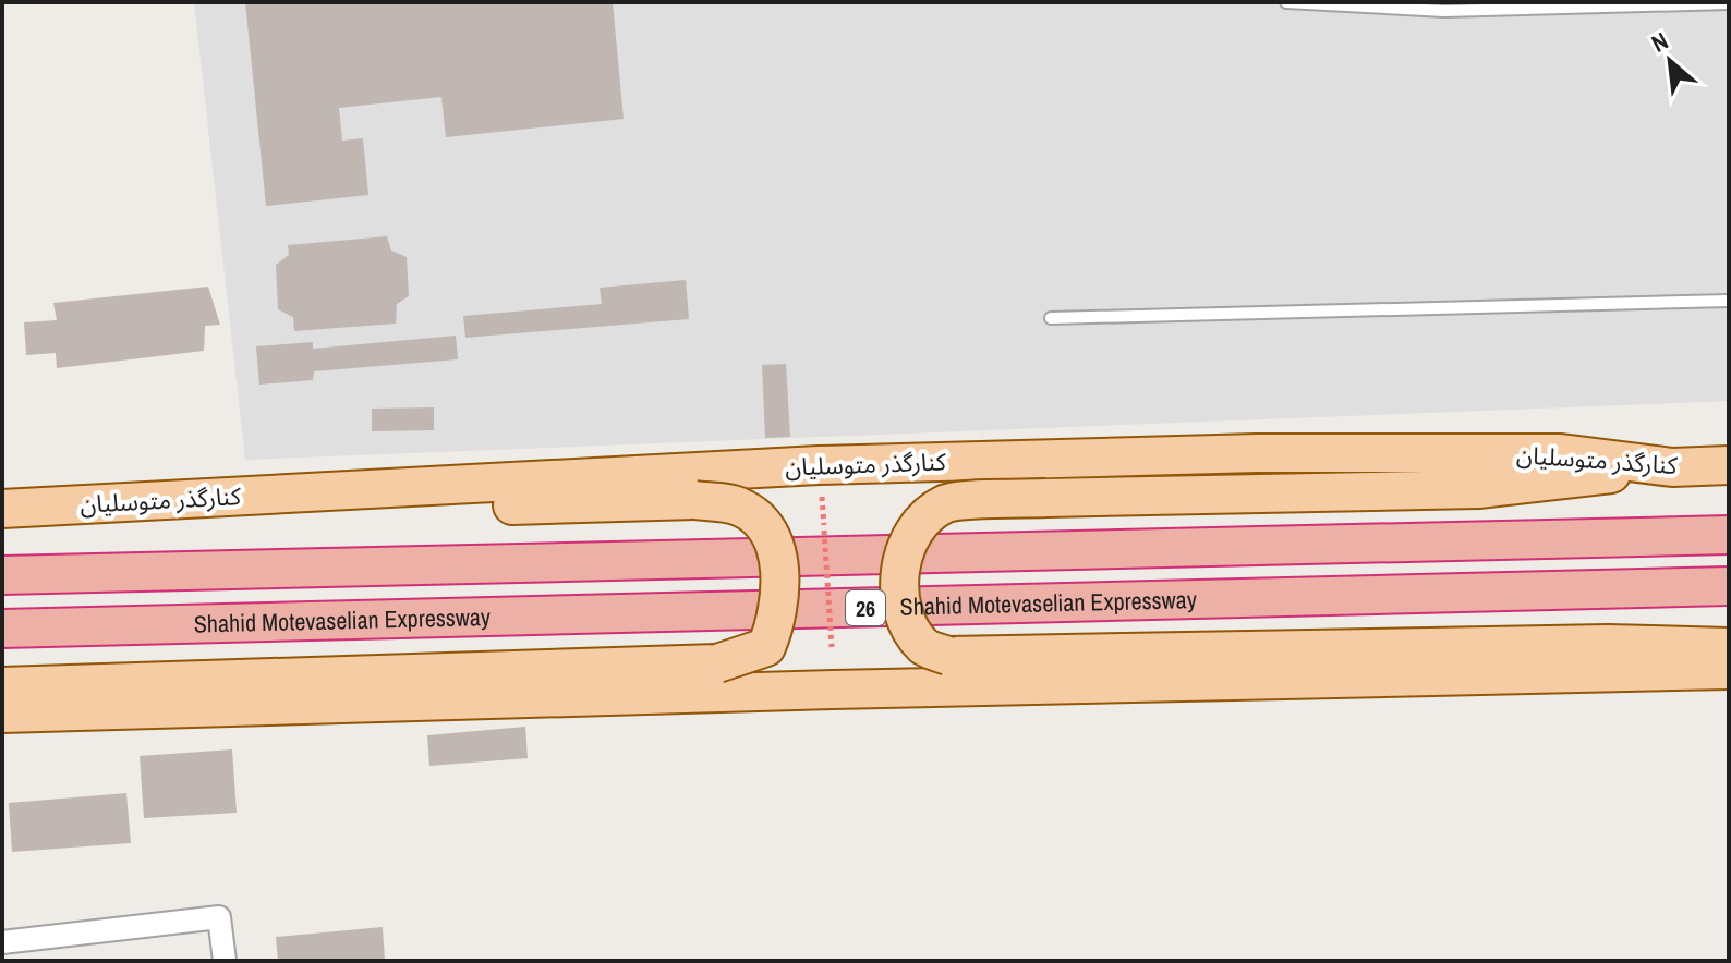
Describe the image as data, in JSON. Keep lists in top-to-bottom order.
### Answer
{
  "streets": {
    "highway": ["Shahid Motevaselian Expressway", "26"],
    "main road": ["کنارگذر متوسلیان"]
  },
  "north": "top left"
}
